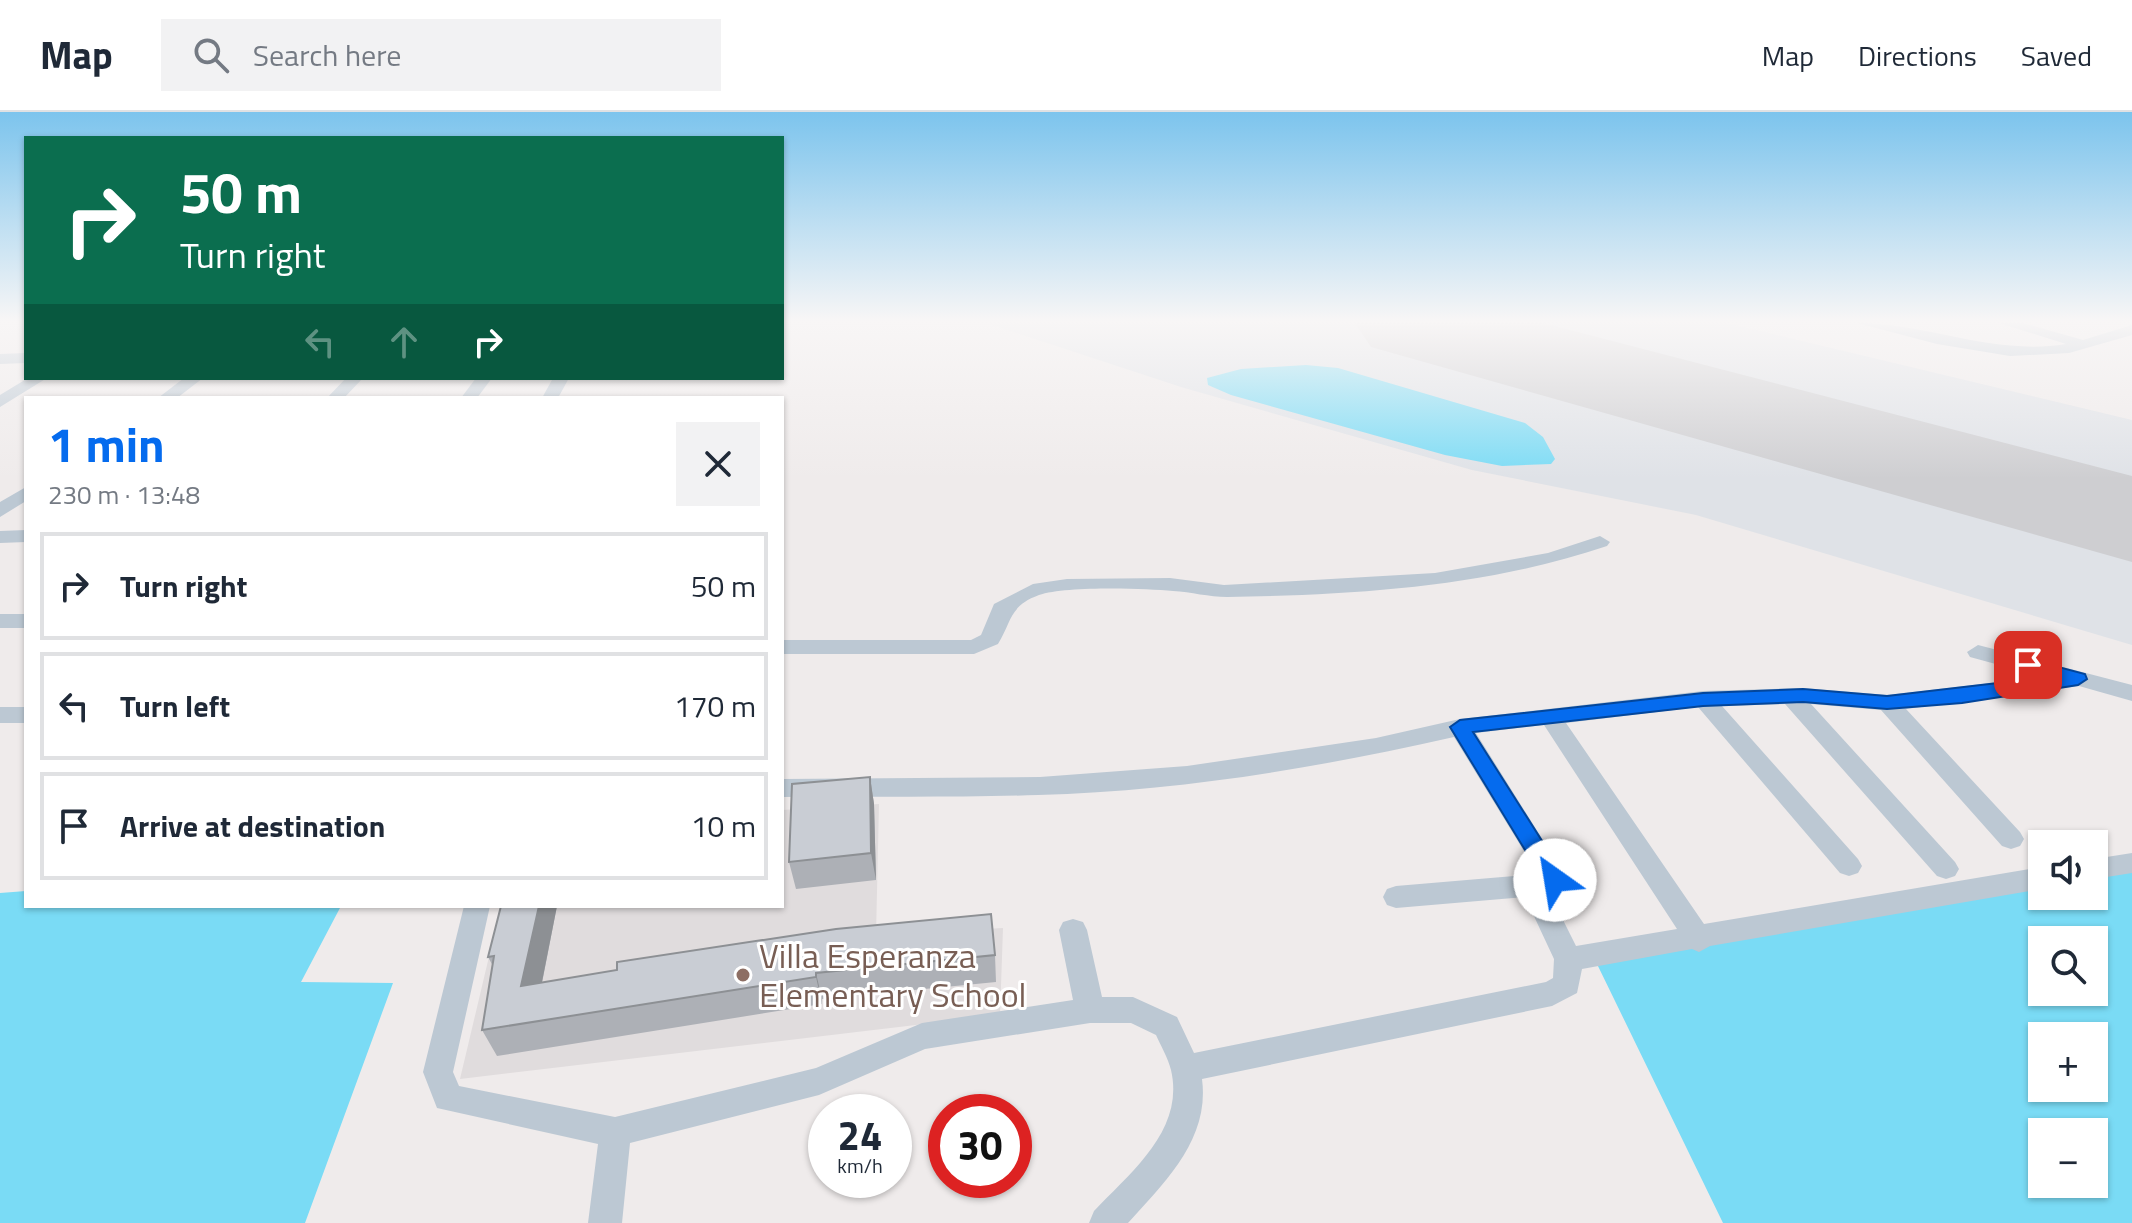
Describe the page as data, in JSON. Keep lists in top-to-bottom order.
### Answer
{
  "places": ["Villa Esperanza Elementary School"],
  "page": {
    "header": "Map",
    "search": "Search here",
    "nav": ["Map", "Directions", "Saved"],
    "turn": ["50 m", "Turn right"],
    "heading": ["1 min", "230 m · 13:48"],
    "list": [
      {
        "name": "Turn right",
        "value": "50 m"
      },
      {
        "name": "Turn left",
        "value": "170 m"
      },
      {
        "name": "Arrive at destination",
        "value": "10 m"
      }
    ],
    "map_buttons": ["+", "−"],
    "speed": "24 km/h",
    "limit": "30"
  }
}
